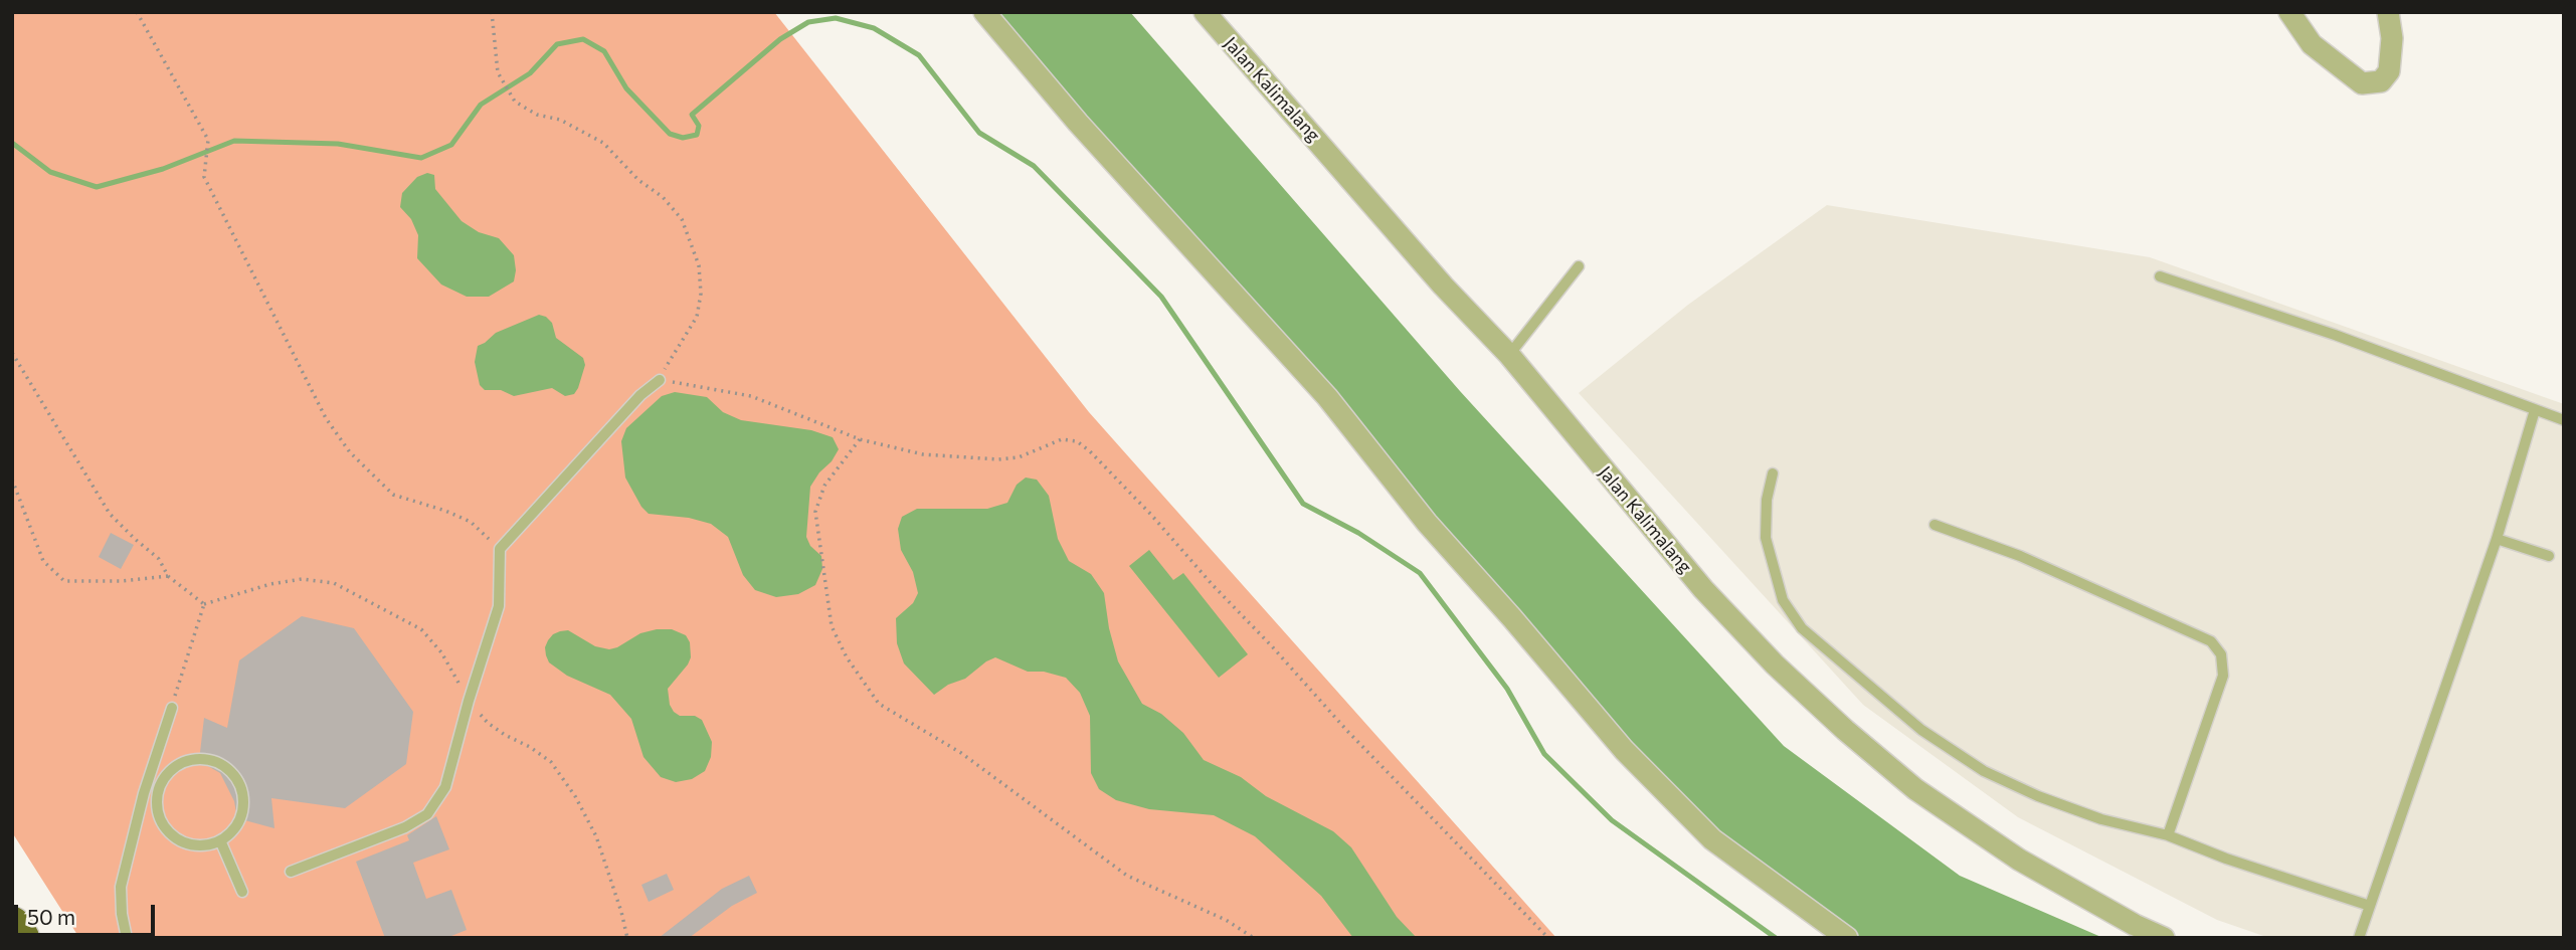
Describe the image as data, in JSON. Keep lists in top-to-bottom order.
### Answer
{
  "streets": {
    "street": ["Jalan Kalimalang"]
  },
  "scale_bar": "50 m"
}
